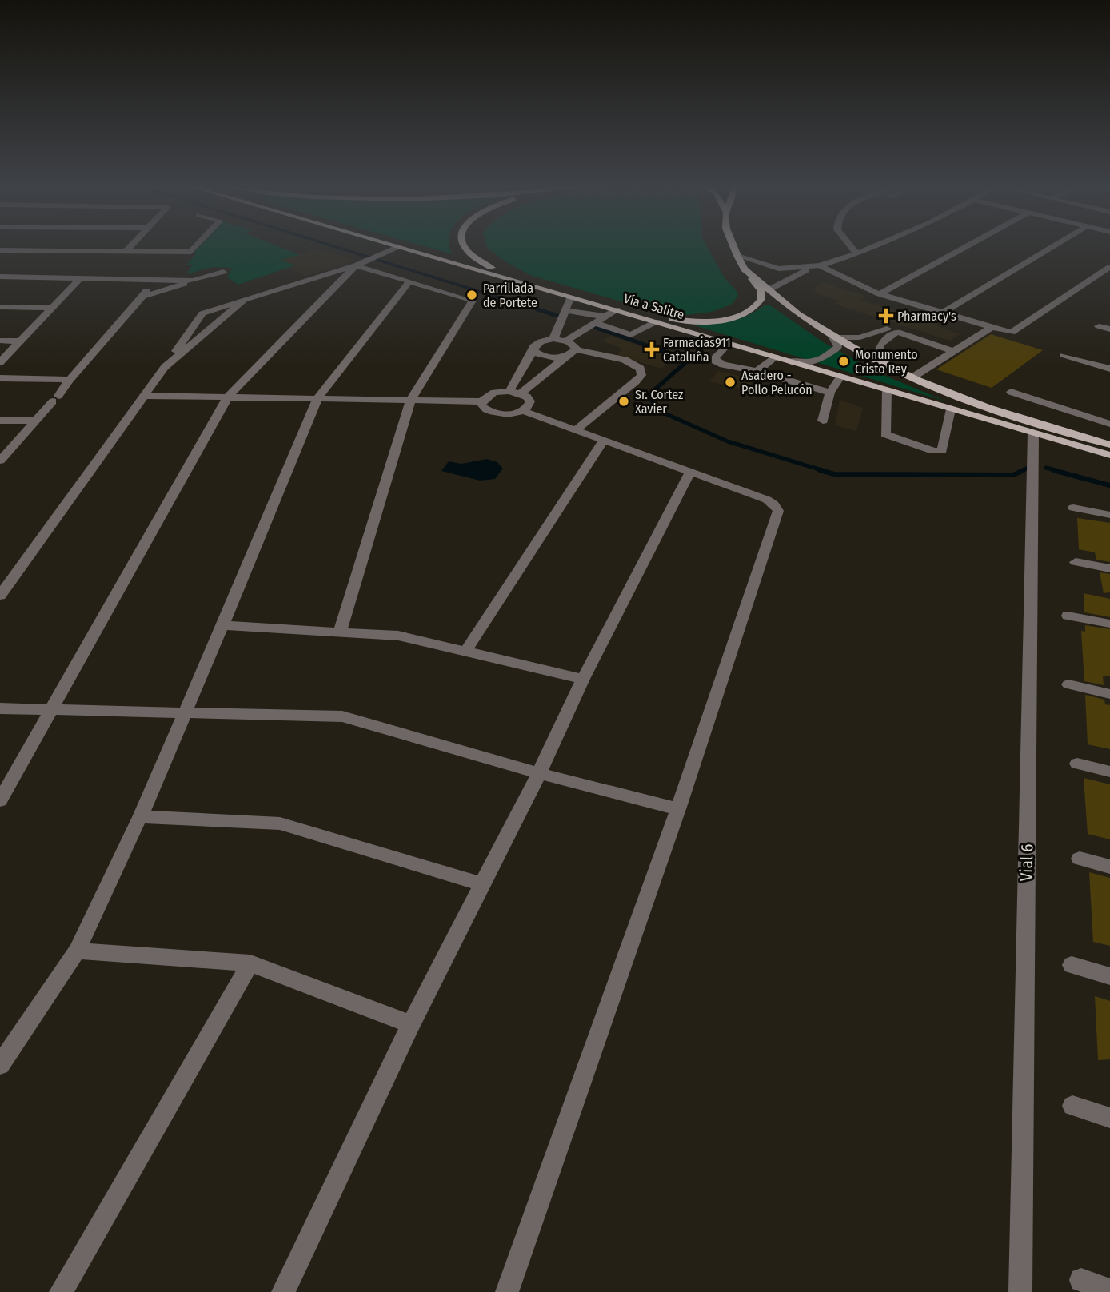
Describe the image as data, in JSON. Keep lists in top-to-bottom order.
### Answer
{
  "streets": {
    "main road": ["Vía a Salitre"],
    "street": ["Vial 6"]
  },
  "crossings": [
    ["Vía a Salitre", "Vial 6"]
  ],
  "places": {
    "other": [
      "Parrillada de Portete",
      "Monumento Cristo Rey",
      "Asadero - Pollo Pelucón",
      "Sr. Cortez Xavier"
    ],
    "health": ["Pharmacy's", "Farmacias911 Cataluña"]
  }
}
